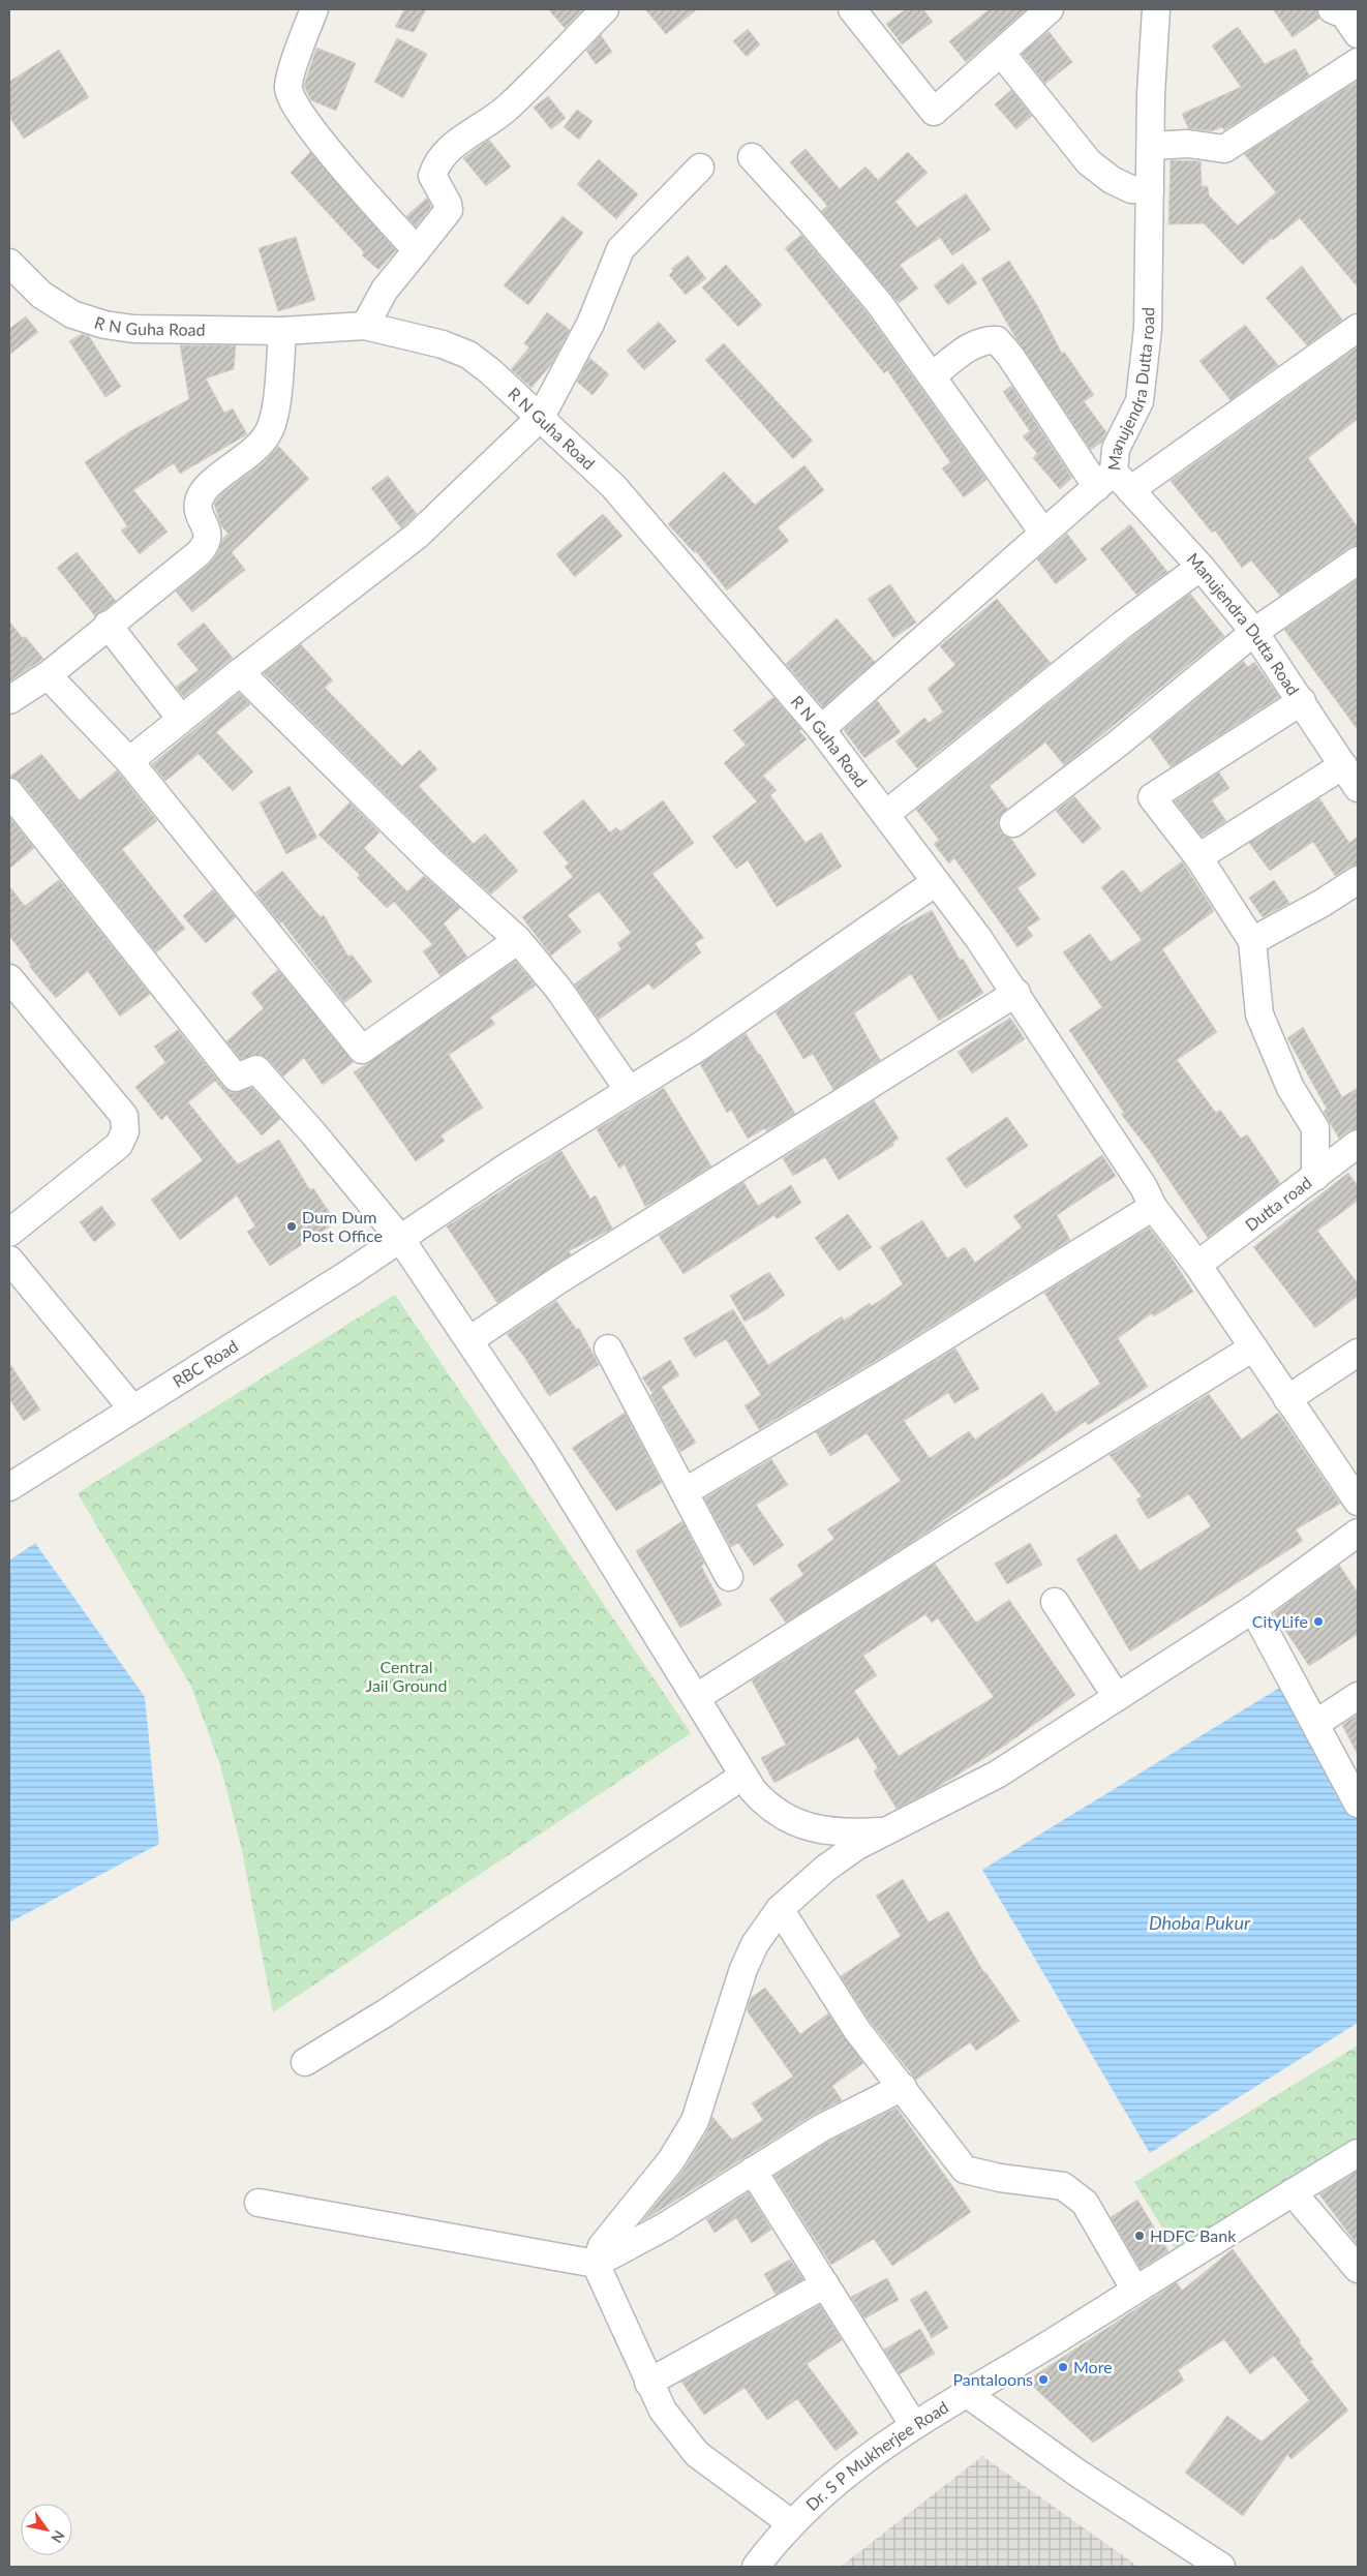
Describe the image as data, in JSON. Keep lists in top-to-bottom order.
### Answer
{
  "streets": {
    "street": [
      "R N Guha Road",
      "Manujendra Dutta road",
      "Manujendra Dutta Road",
      "Dutta road",
      "RBC Road",
      "Dr. S P Mukherjee Road"
    ]
  },
  "crossings": [
    ["R N Guha Road", "Manujendra Dutta road"],
    ["R N Guha Road", "Dutta road"],
    ["R N Guha Road", "RBC Road"],
    ["Manujendra Dutta road", "Manujendra Dutta Road"]
  ],
  "water": ["Dhoba Pukur"],
  "parks": ["Central Jail Ground"],
  "places": [
    "Dum Dum Post Office",
    "CityLife",
    "HDFC Bank",
    "More",
    "Pantaloons"
  ],
  "north": "bottom right"
}
